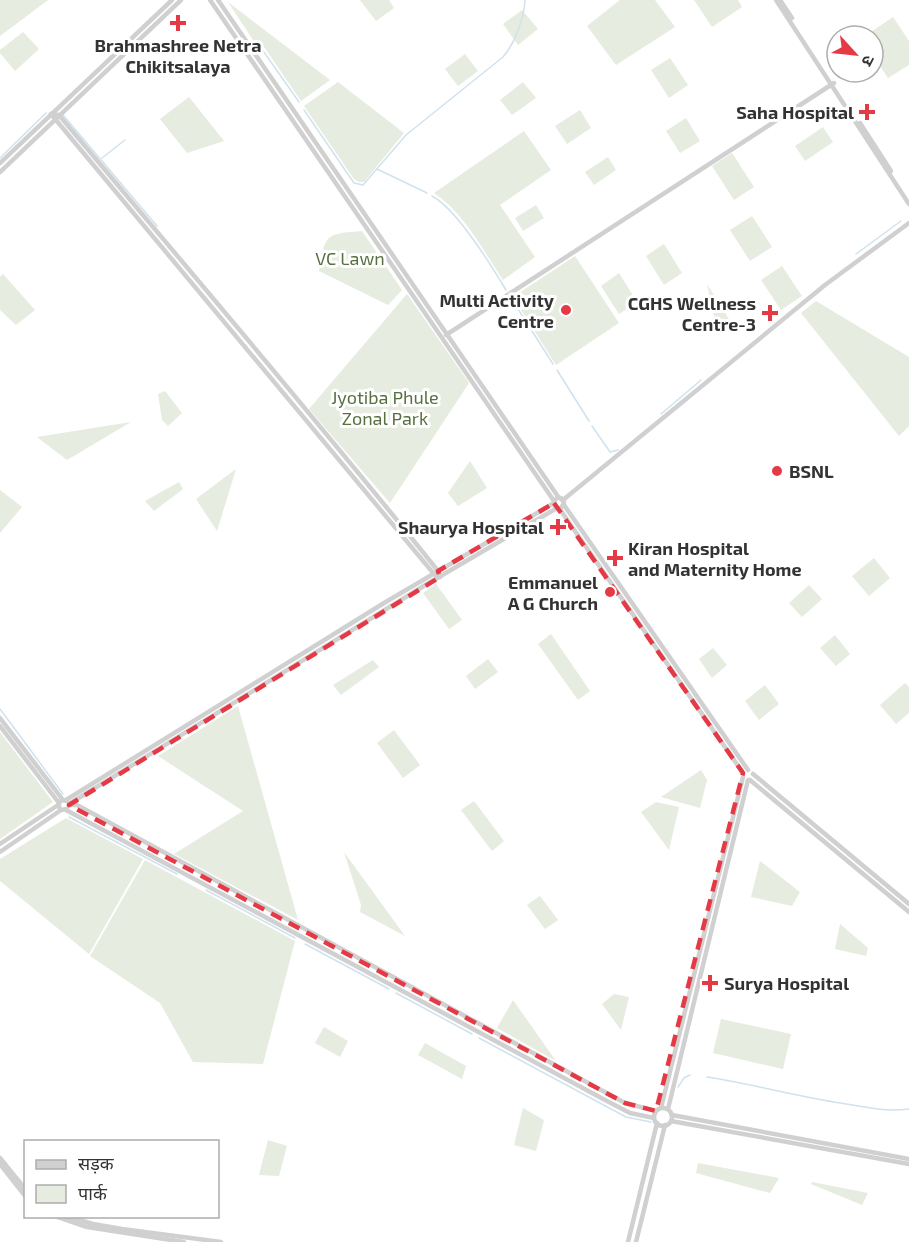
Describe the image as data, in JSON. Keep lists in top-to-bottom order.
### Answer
{
  "parks": ["VC Lawn", "Jyotiba Phule Zonal Park"],
  "places": {
    "health": [
      "Brahmashree Netra Chikitsalaya",
      "Saha Hospital",
      "CGHS Wellness Centre-3",
      "Shaurya Hospital",
      "Kiran Hospital and Maternity Home",
      "Surya Hospital"
    ],
    "other": ["Multi Activity Centre", "BSNL", "Emmanuel A G Church"]
  },
  "legend": ["सड़क", "पार्क"],
  "north": "bottom right"
}
